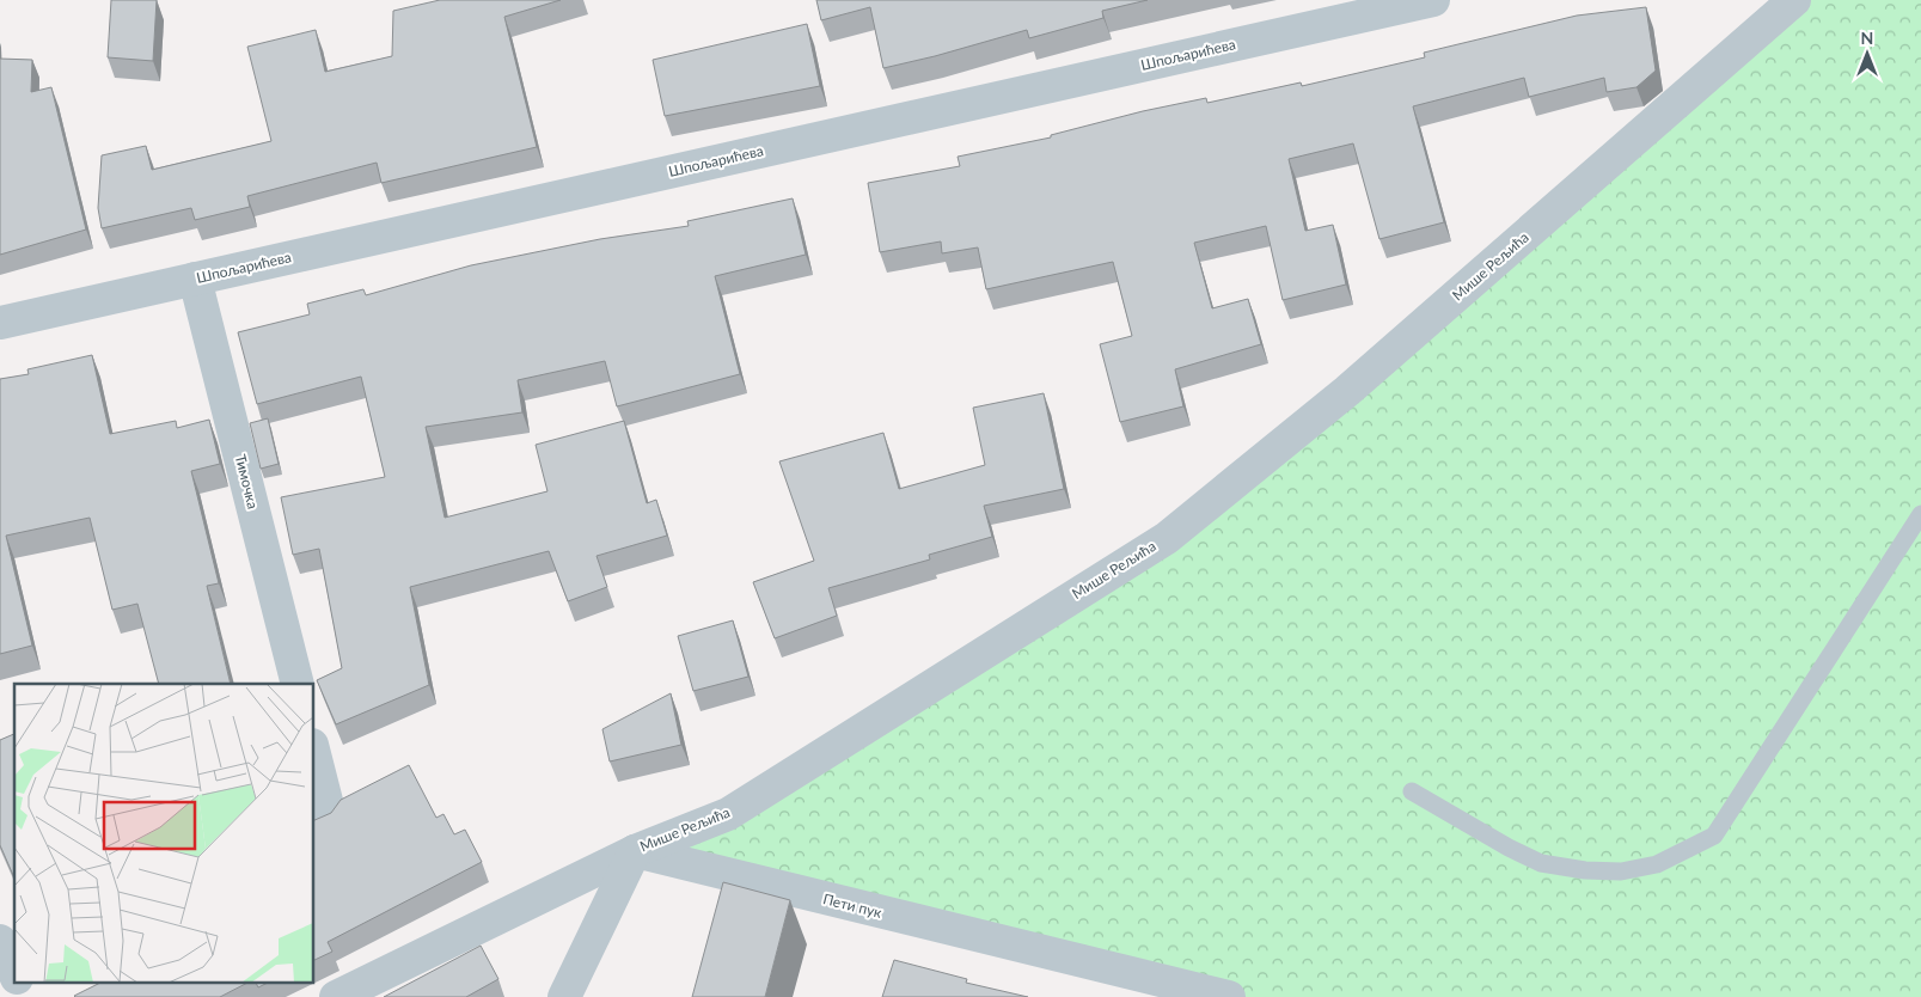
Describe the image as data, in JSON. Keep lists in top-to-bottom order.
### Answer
{
  "streets": {
    "street": [
      "Шпољарићева",
      "Мише Рељића",
      "Тимочка",
      "Пети пук"
    ]
  },
  "crossings": [
    ["Шпољарићева", "Тимочка"],
    ["Мише Рељића", "Пети пук"]
  ],
  "north": "top"
}
